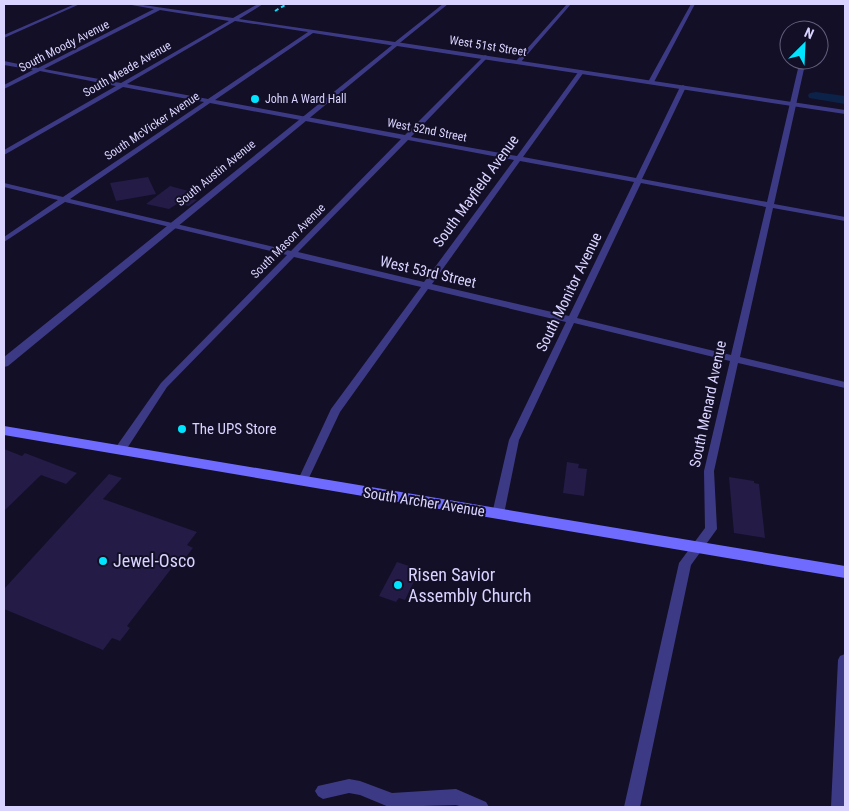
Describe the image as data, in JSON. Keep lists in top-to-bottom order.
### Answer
{
  "streets": {
    "main road": ["South Archer Avenue"],
    "street": [
      "South Moody Avenue",
      "West 51st Street",
      "South Meade Avenue",
      "South McVicker Avenue",
      "West 52nd Street",
      "South Austin Avenue",
      "South Mayfield Avenue",
      "South Mason Avenue",
      "West 53rd Street",
      "South Monitor Avenue",
      "South Menard Avenue"
    ]
  },
  "crossings": [
    ["South Moody Avenue", "West 51st Street"],
    ["South Moody Avenue", "West 52nd Street"],
    ["West 51st Street", "South Meade Avenue"],
    ["West 51st Street", "South McVicker Avenue"],
    ["West 51st Street", "South Austin Avenue"],
    ["West 51st Street", "South Mayfield Avenue"],
    ["West 51st Street", "South Mason Avenue"],
    ["West 51st Street", "South Monitor Avenue"],
    ["West 51st Street", "South Menard Avenue"],
    ["South Meade Avenue", "West 52nd Street"],
    ["South McVicker Avenue", "West 52nd Street"],
    ["South McVicker Avenue", "West 53rd Street"],
    ["West 52nd Street", "South Austin Avenue"],
    ["West 52nd Street", "South Mayfield Avenue"],
    ["West 52nd Street", "South Mason Avenue"],
    ["West 52nd Street", "South Monitor Avenue"],
    ["West 52nd Street", "South Menard Avenue"],
    ["South Austin Avenue", "West 53rd Street"],
    ["South Mayfield Avenue", "West 53rd Street"],
    ["South Mayfield Avenue", "South Archer Avenue"],
    ["South Mason Avenue", "West 53rd Street"],
    ["South Mason Avenue", "South Archer Avenue"],
    ["West 53rd Street", "South Monitor Avenue"],
    ["West 53rd Street", "South Menard Avenue"],
    ["South Monitor Avenue", "South Archer Avenue"],
    ["South Menard Avenue", "South Archer Avenue"]
  ],
  "places": [
    "John A Ward Hall",
    "The UPS Store",
    "Jewel-Osco",
    "Risen Savior Assembly Church"
  ],
  "north": "top right"
}
